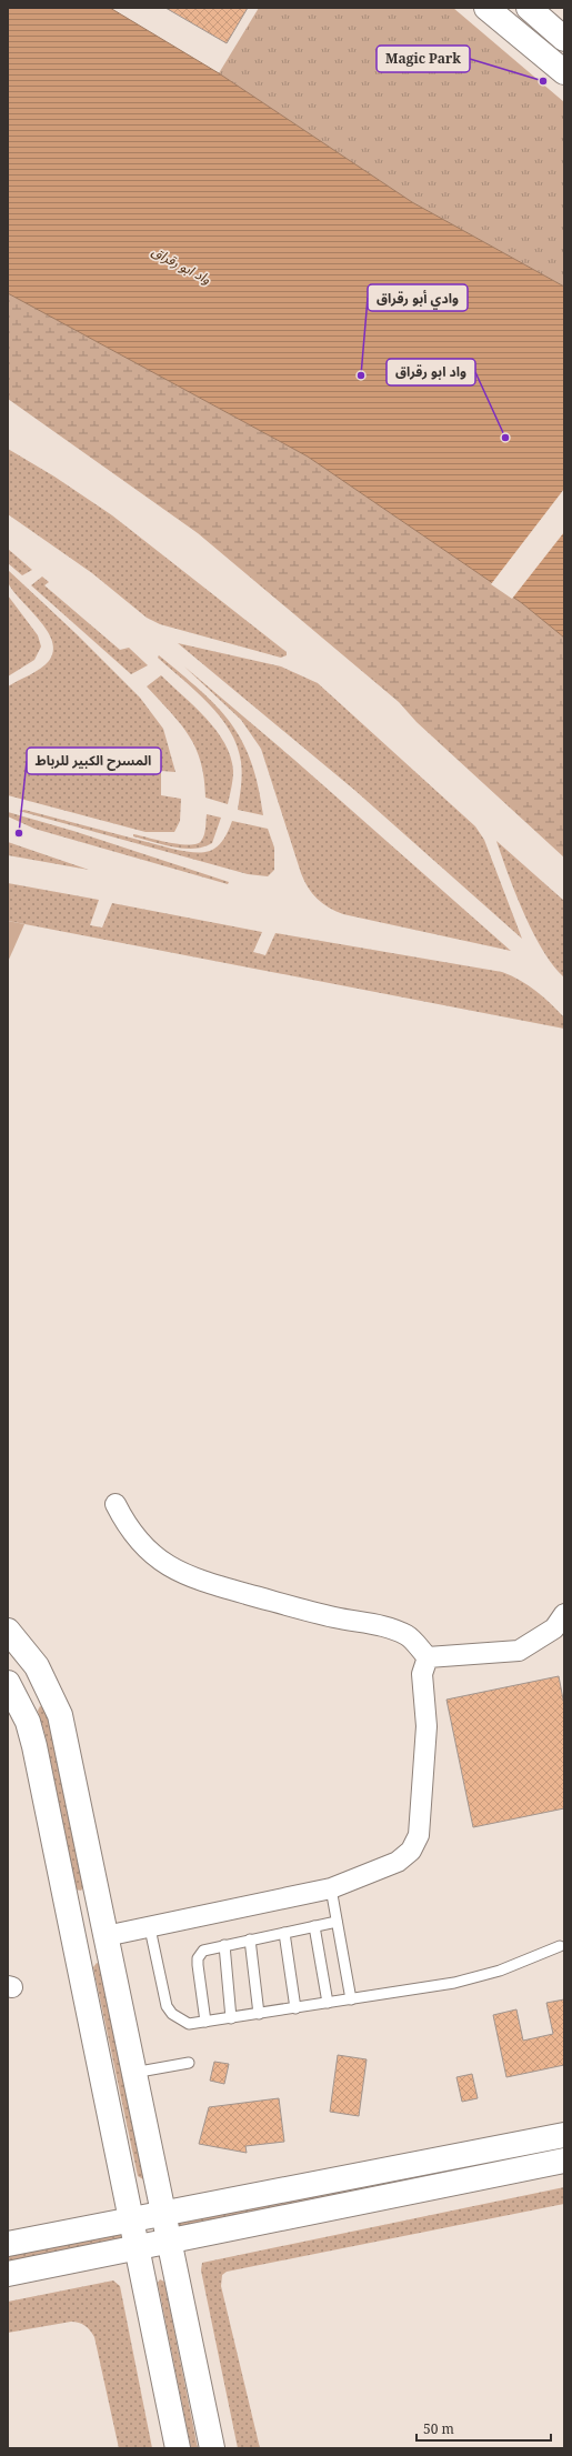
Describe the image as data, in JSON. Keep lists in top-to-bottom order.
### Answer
{
  "water": ["واد ابو رقراق"],
  "places": [
    "Magic Park",
    "وادي أبو رقراق",
    "واد ابو رقراق",
    "المسرح الكبير للرباط"
  ],
  "scale_bar": "50 m"
}
